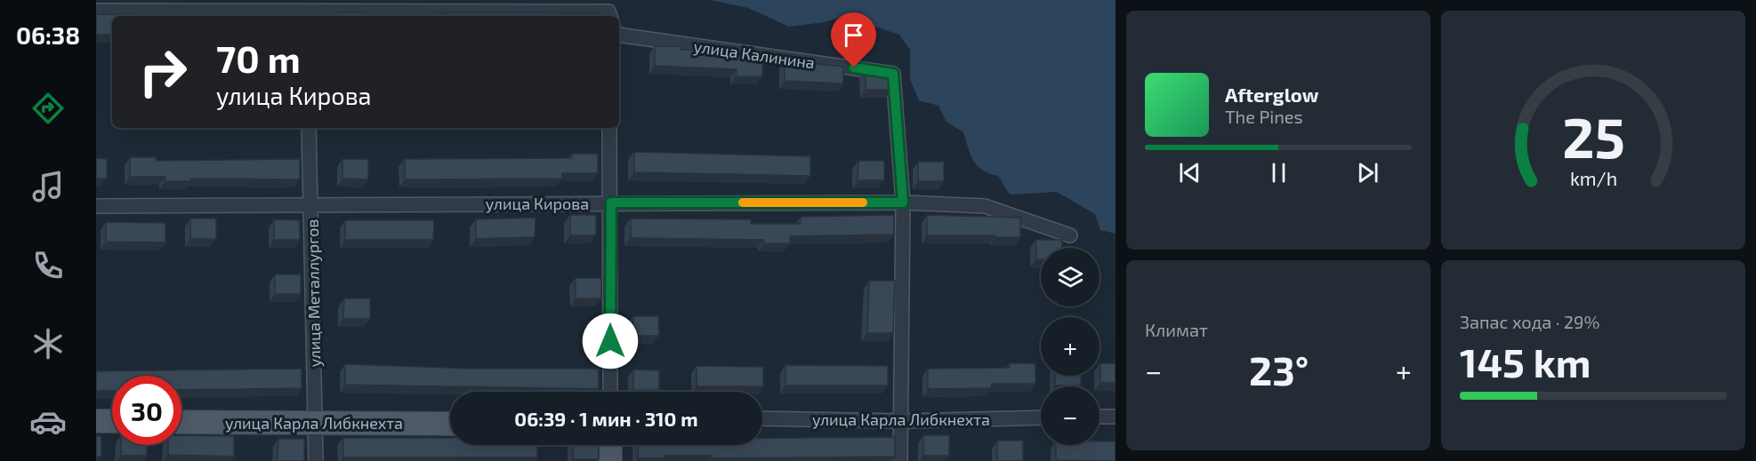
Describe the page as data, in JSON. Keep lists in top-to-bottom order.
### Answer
{
  "streets": {
    "main road": ["улица Карла Либкнехта"],
    "street": ["улица Калинина", "улица Кирова", "улица Металлургов"]
  },
  "crossings": [
    ["улица Калинина", "улица Кирова"],
    ["улица Кирова", "улица Металлургов"],
    ["улица Металлургов", "улица Карла Либкнехта"]
  ],
  "page": {
    "tabs": "06:38",
    "turn": ["70 m", "улица Кирова"],
    "song": ["Afterglow", "The Pines"],
    "map_buttons": ["+", "−"],
    "tile": [
      "Климат",
      ["Запас хода · 29%", "145 km"]
    ],
    "heat": ["−", "23°", "+"],
    "limit": "30",
    "trip": "06:39 · 1 мин · 310 m",
    "gauge": ["25", "km/h"]
  }
}
